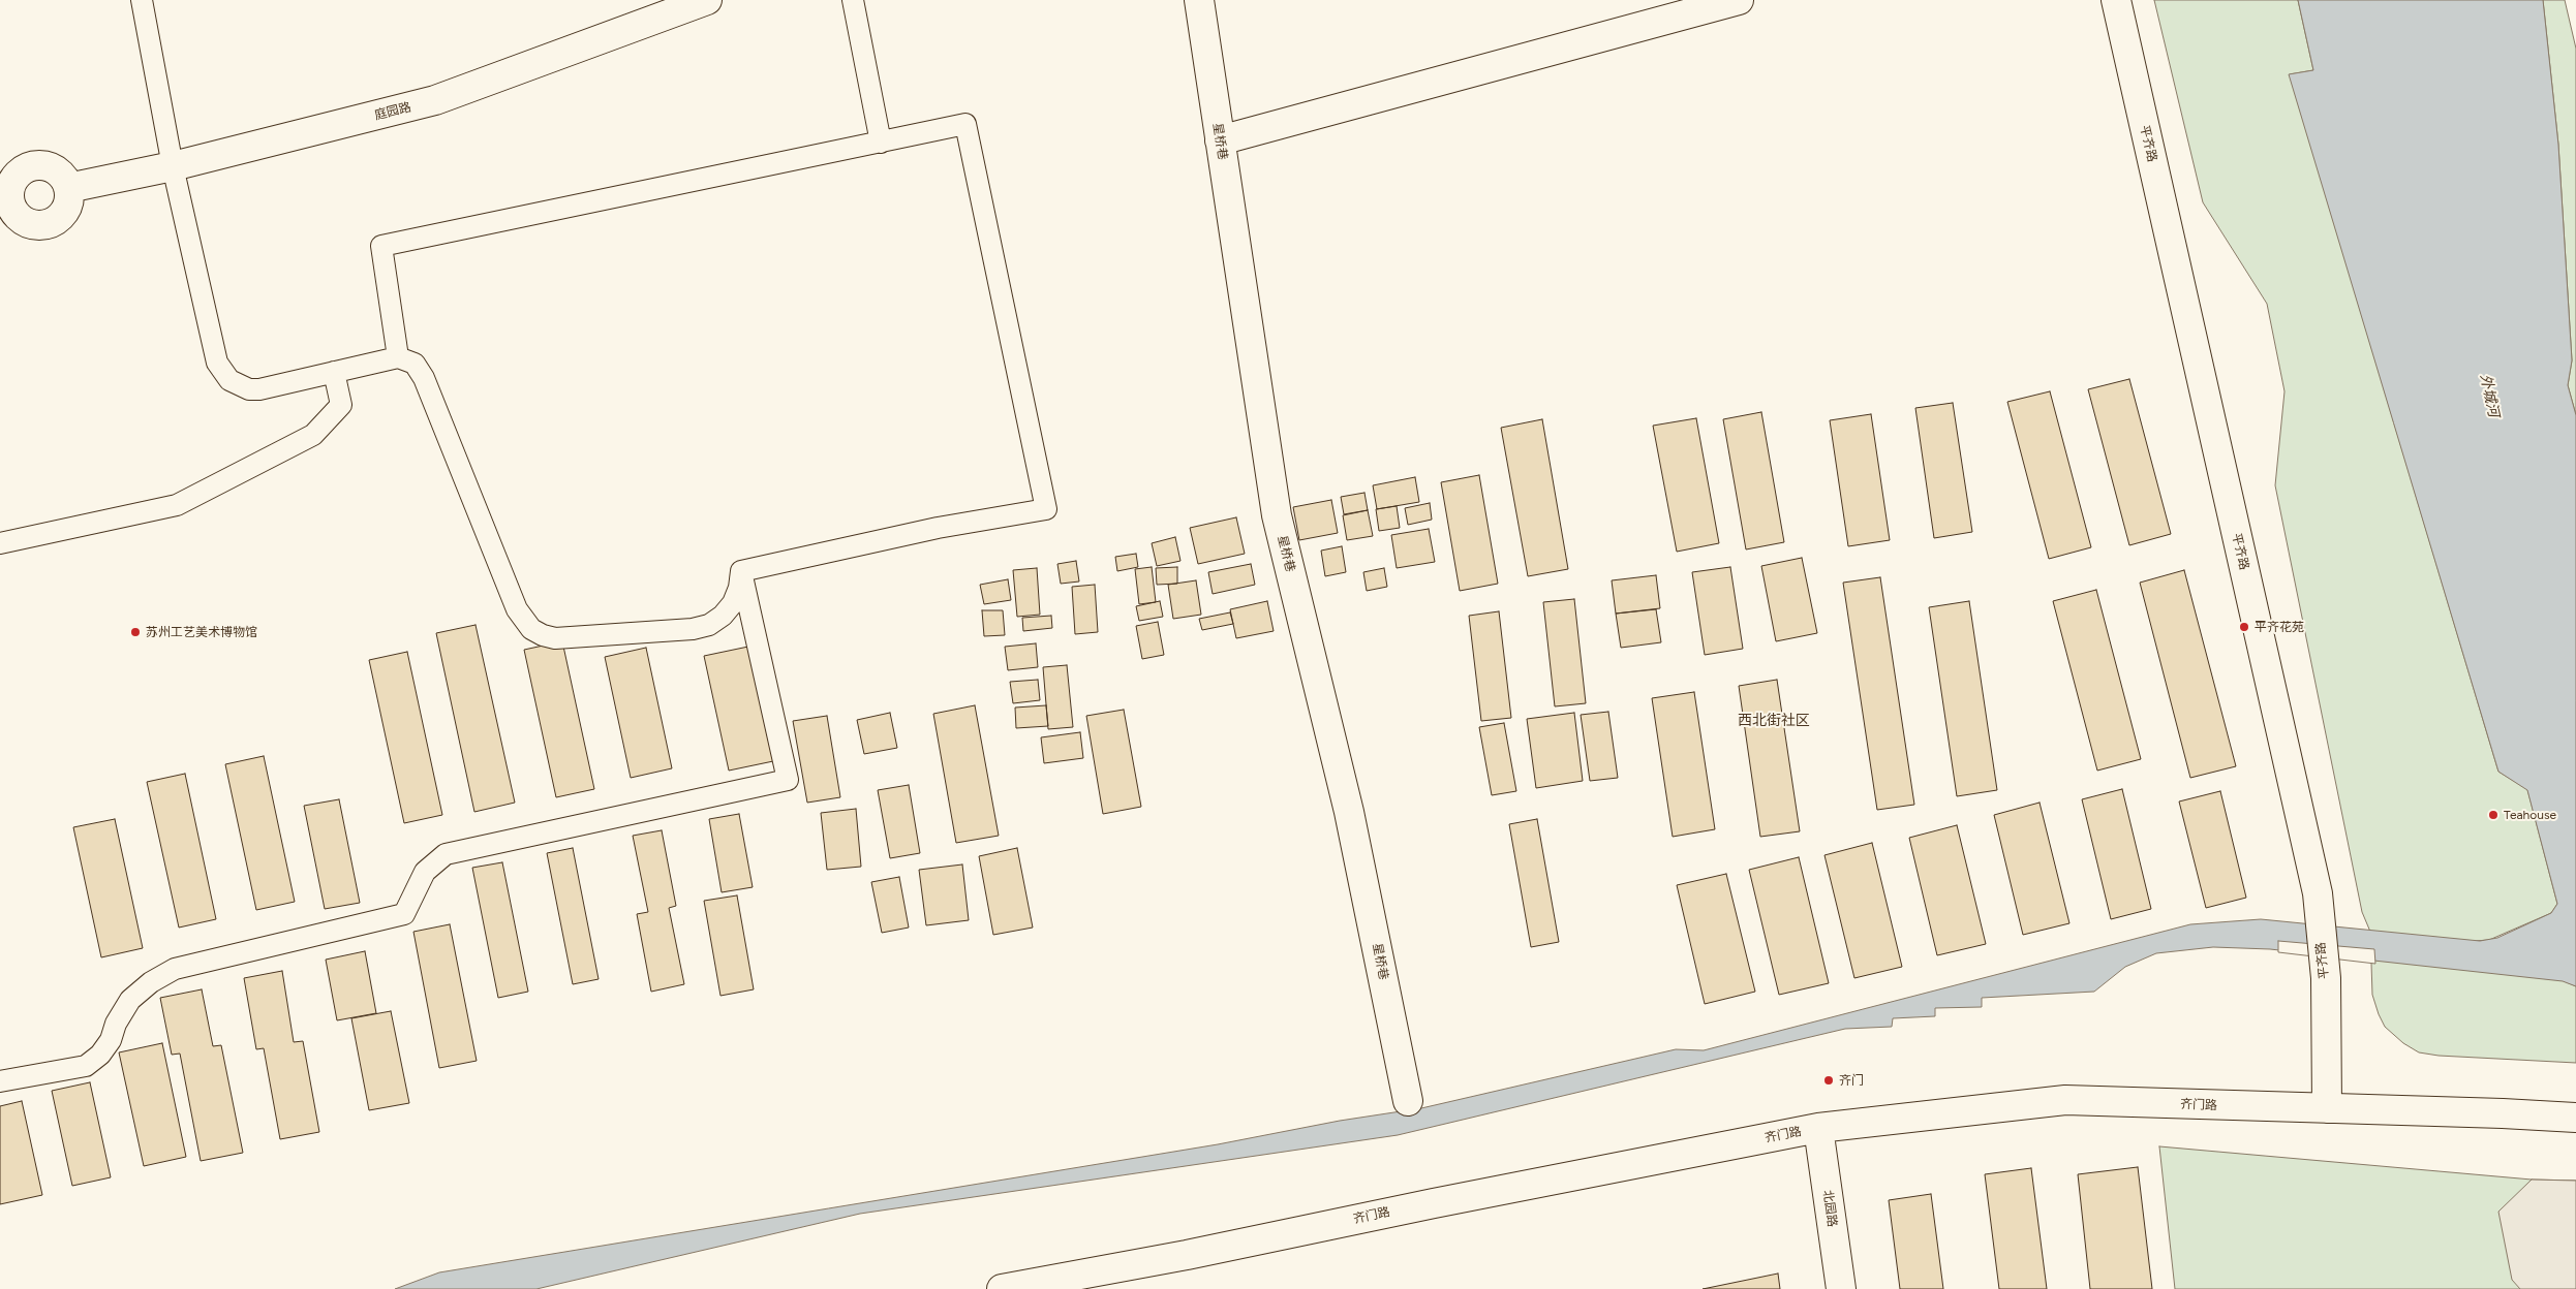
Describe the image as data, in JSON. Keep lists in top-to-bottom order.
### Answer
{
  "streets": {
    "main road": [
      "庭园路",
      "星桥巷",
      "平齐路",
      "齐门路",
      "北园路"
    ]
  },
  "crossings": [
    ["平齐路", "齐门路"],
    ["齐门路", "北园路"]
  ],
  "districts": ["西北街社区"],
  "water": ["外城河"],
  "places": [
    "平齐花苑",
    "苏州工艺美术博物馆",
    "Teahouse",
    "齐门"
  ]
}
